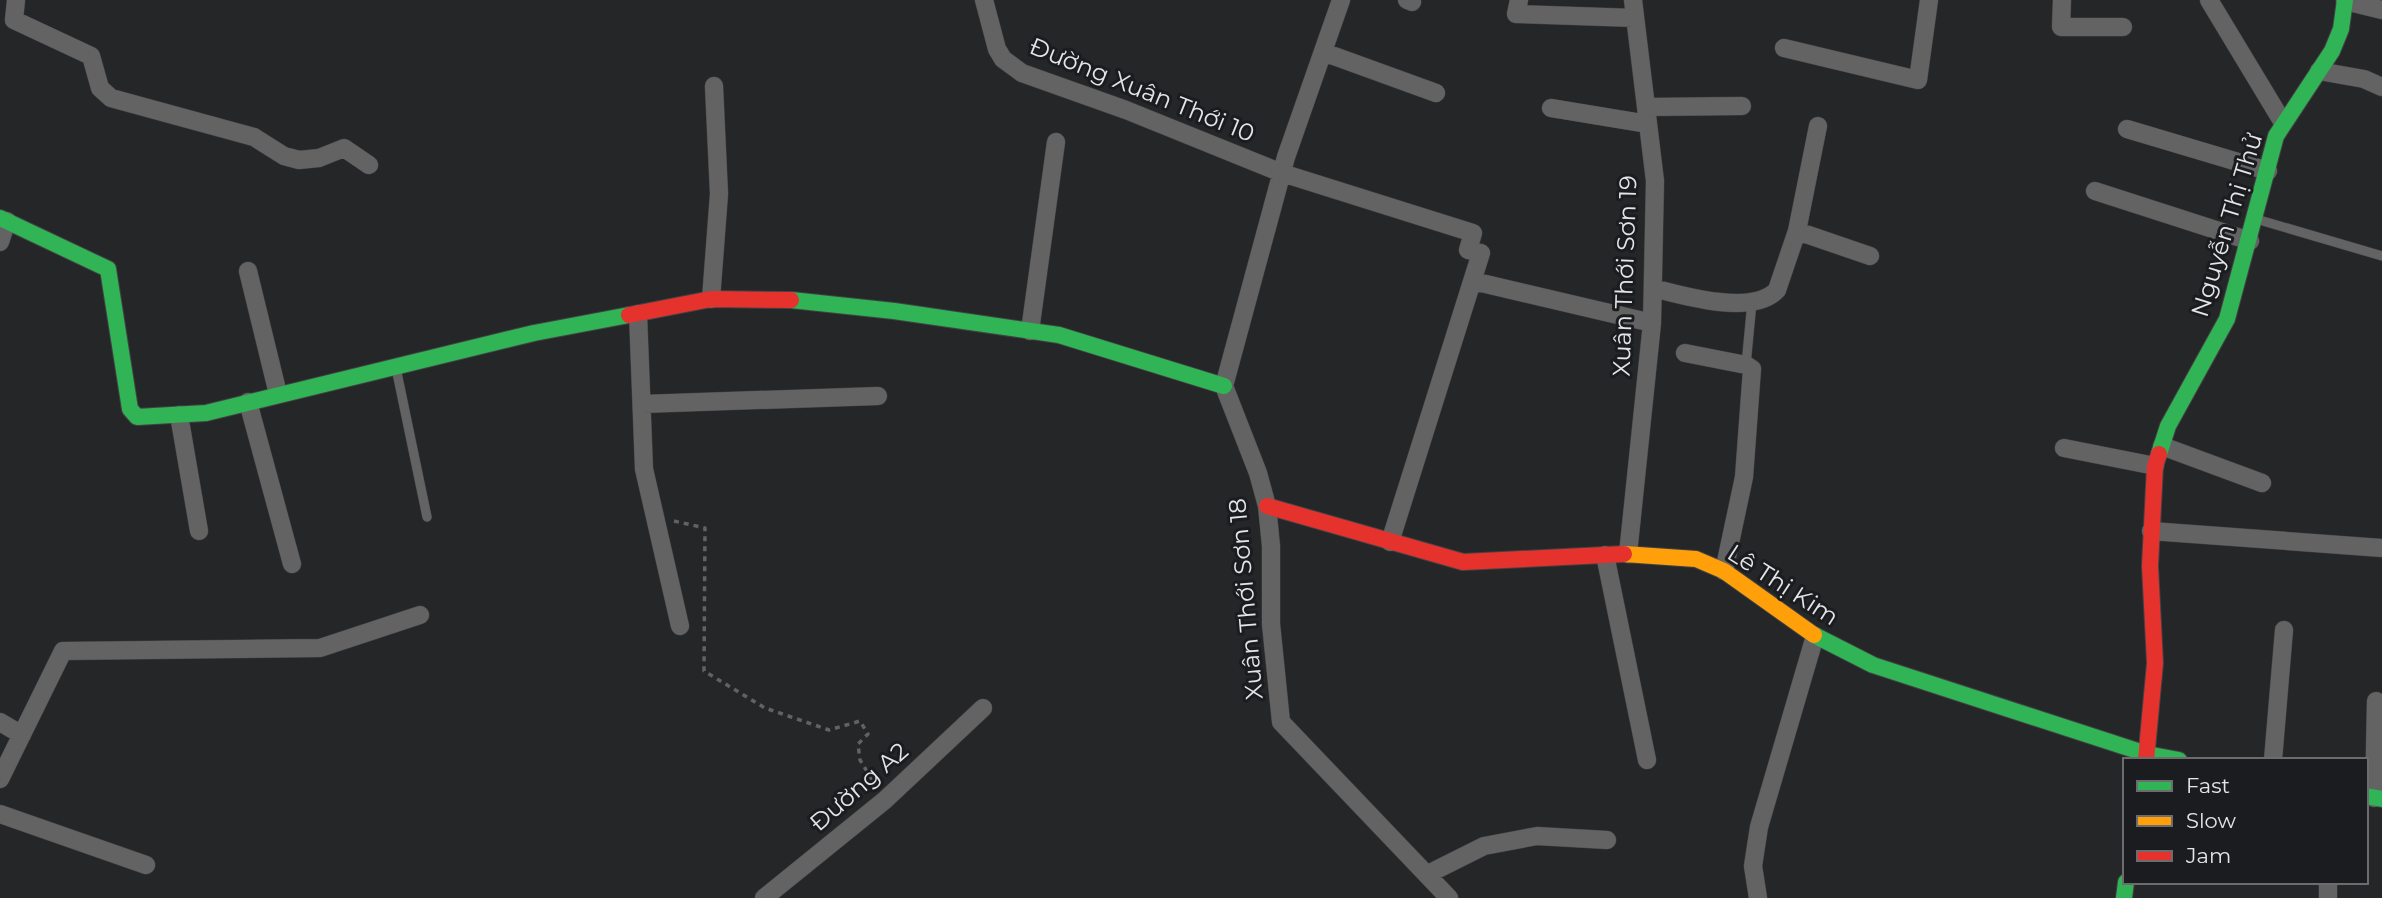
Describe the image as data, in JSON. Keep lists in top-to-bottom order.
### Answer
{
  "streets": {
    "street": [
      "Đường Xuân Thới 10",
      "Nguyễn Thị Thử",
      "Xuân Thới Sơn 19",
      "Lê Thị Kim",
      "Xuân Thới Sơn 18",
      "Đường A2"
    ]
  },
  "crossings": [
    ["Nguyễn Thị Thử", "Lê Thị Kim"],
    ["Xuân Thới Sơn 19", "Lê Thị Kim"],
    ["Lê Thị Kim", "Xuân Thới Sơn 18"]
  ],
  "legend": ["Fast", "Slow", "Jam"]
}
